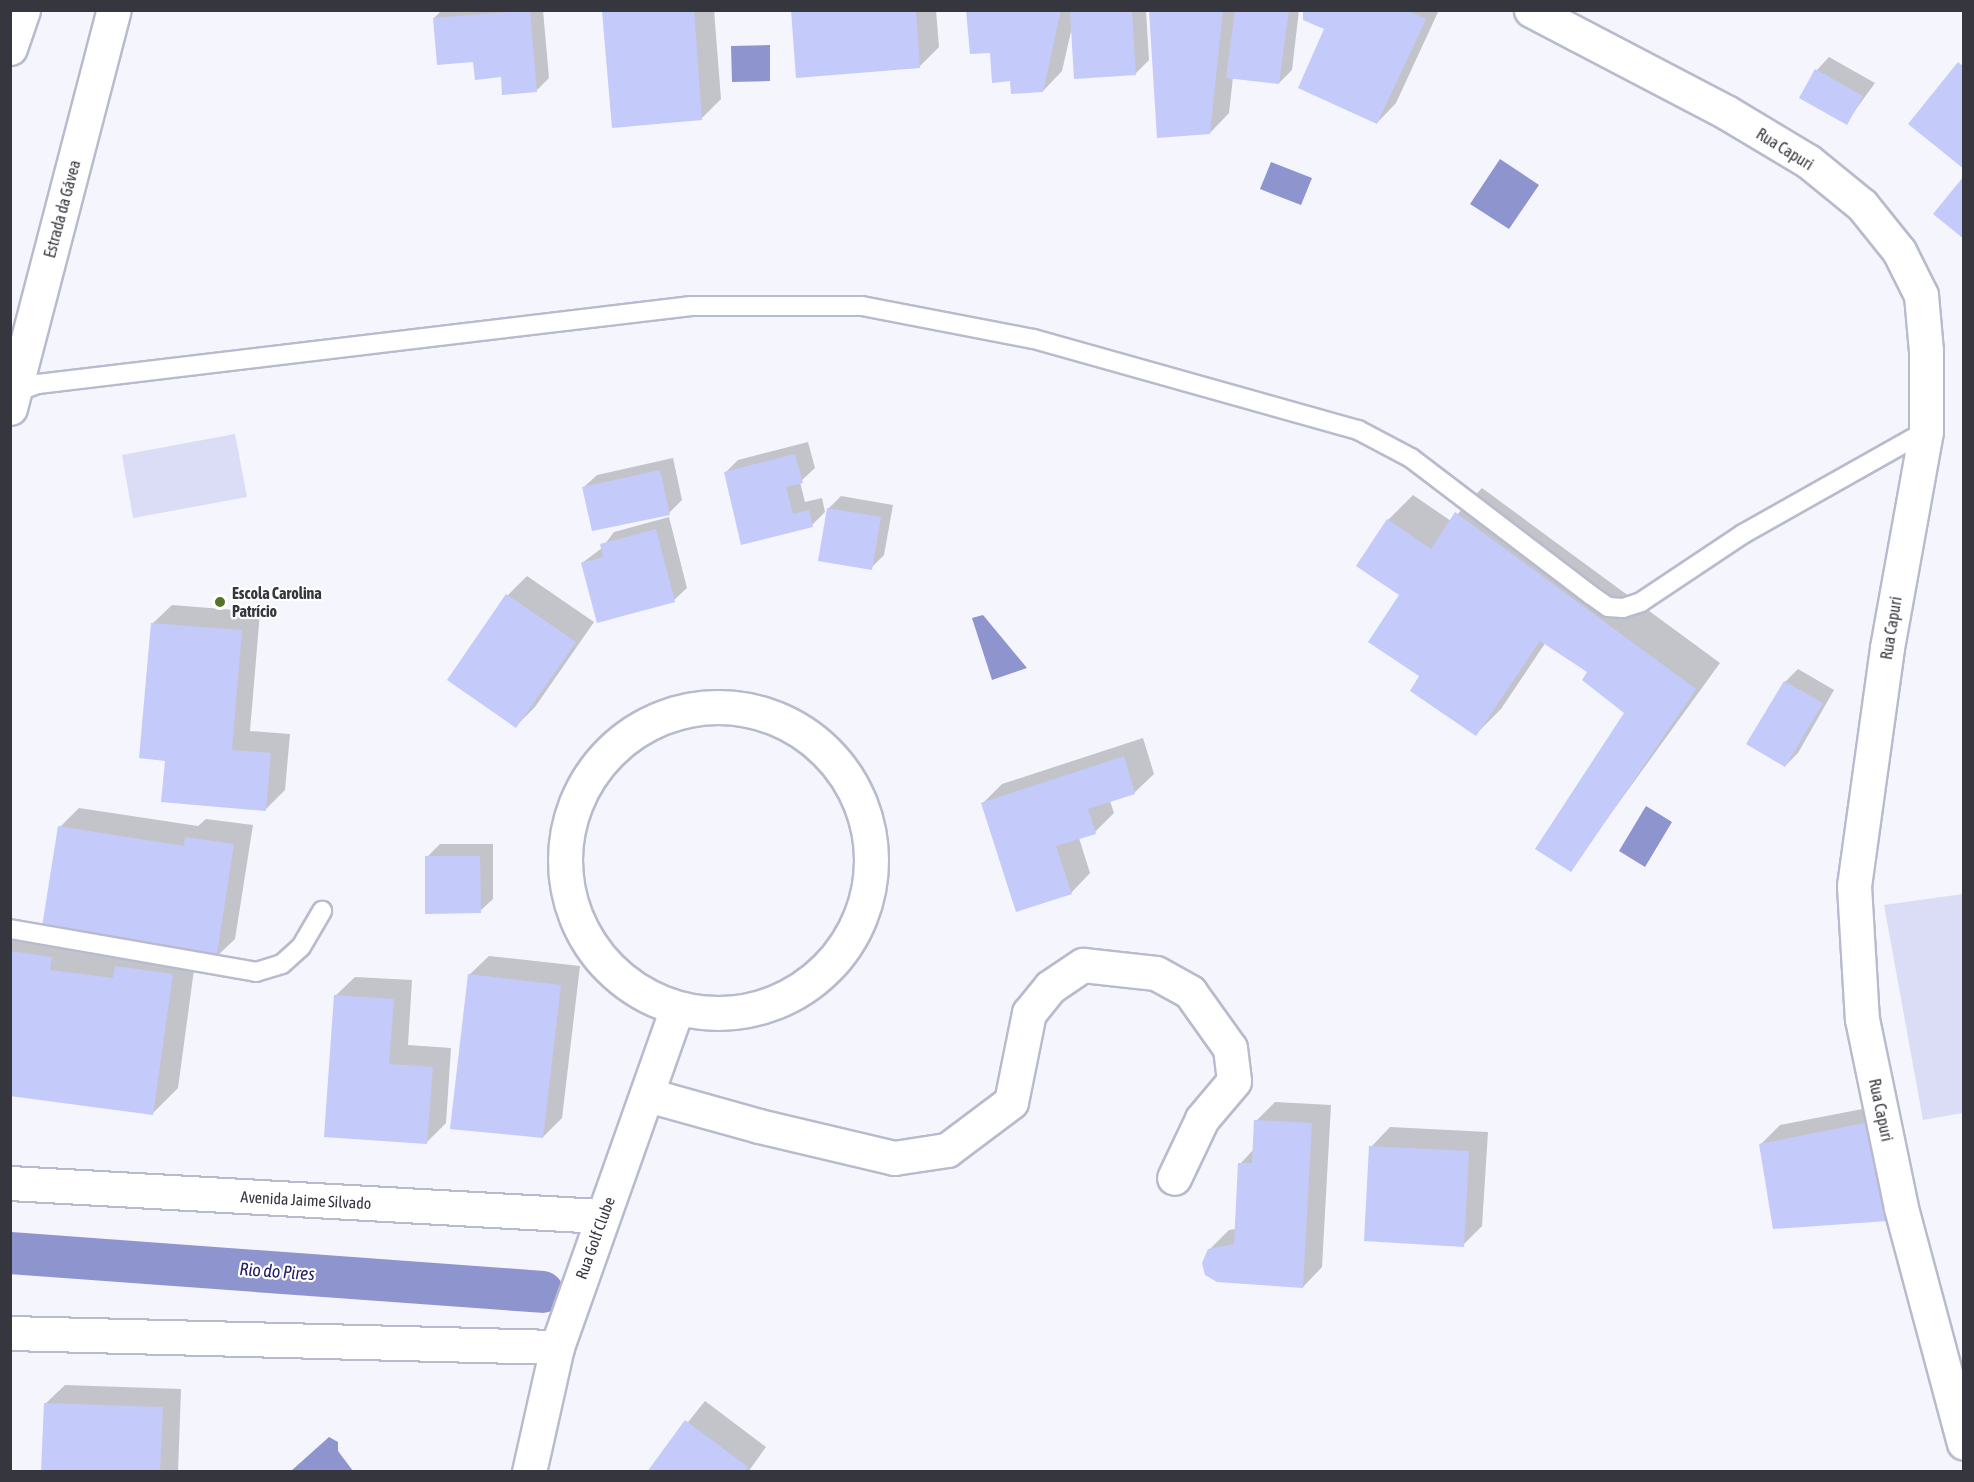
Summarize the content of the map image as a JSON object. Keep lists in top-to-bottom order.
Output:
{
  "streets": {
    "main road": [
      "Rua Capuri",
      "Estrada da Gávea",
      "Avenida Jaime Silvado",
      "Rua Golf Clube"
    ]
  },
  "crossings": [
    ["Avenida Jaime Silvado", "Rua Golf Clube"]
  ],
  "water": ["Rio do Pires"],
  "places": ["Escola Carolina Patrício"]
}
